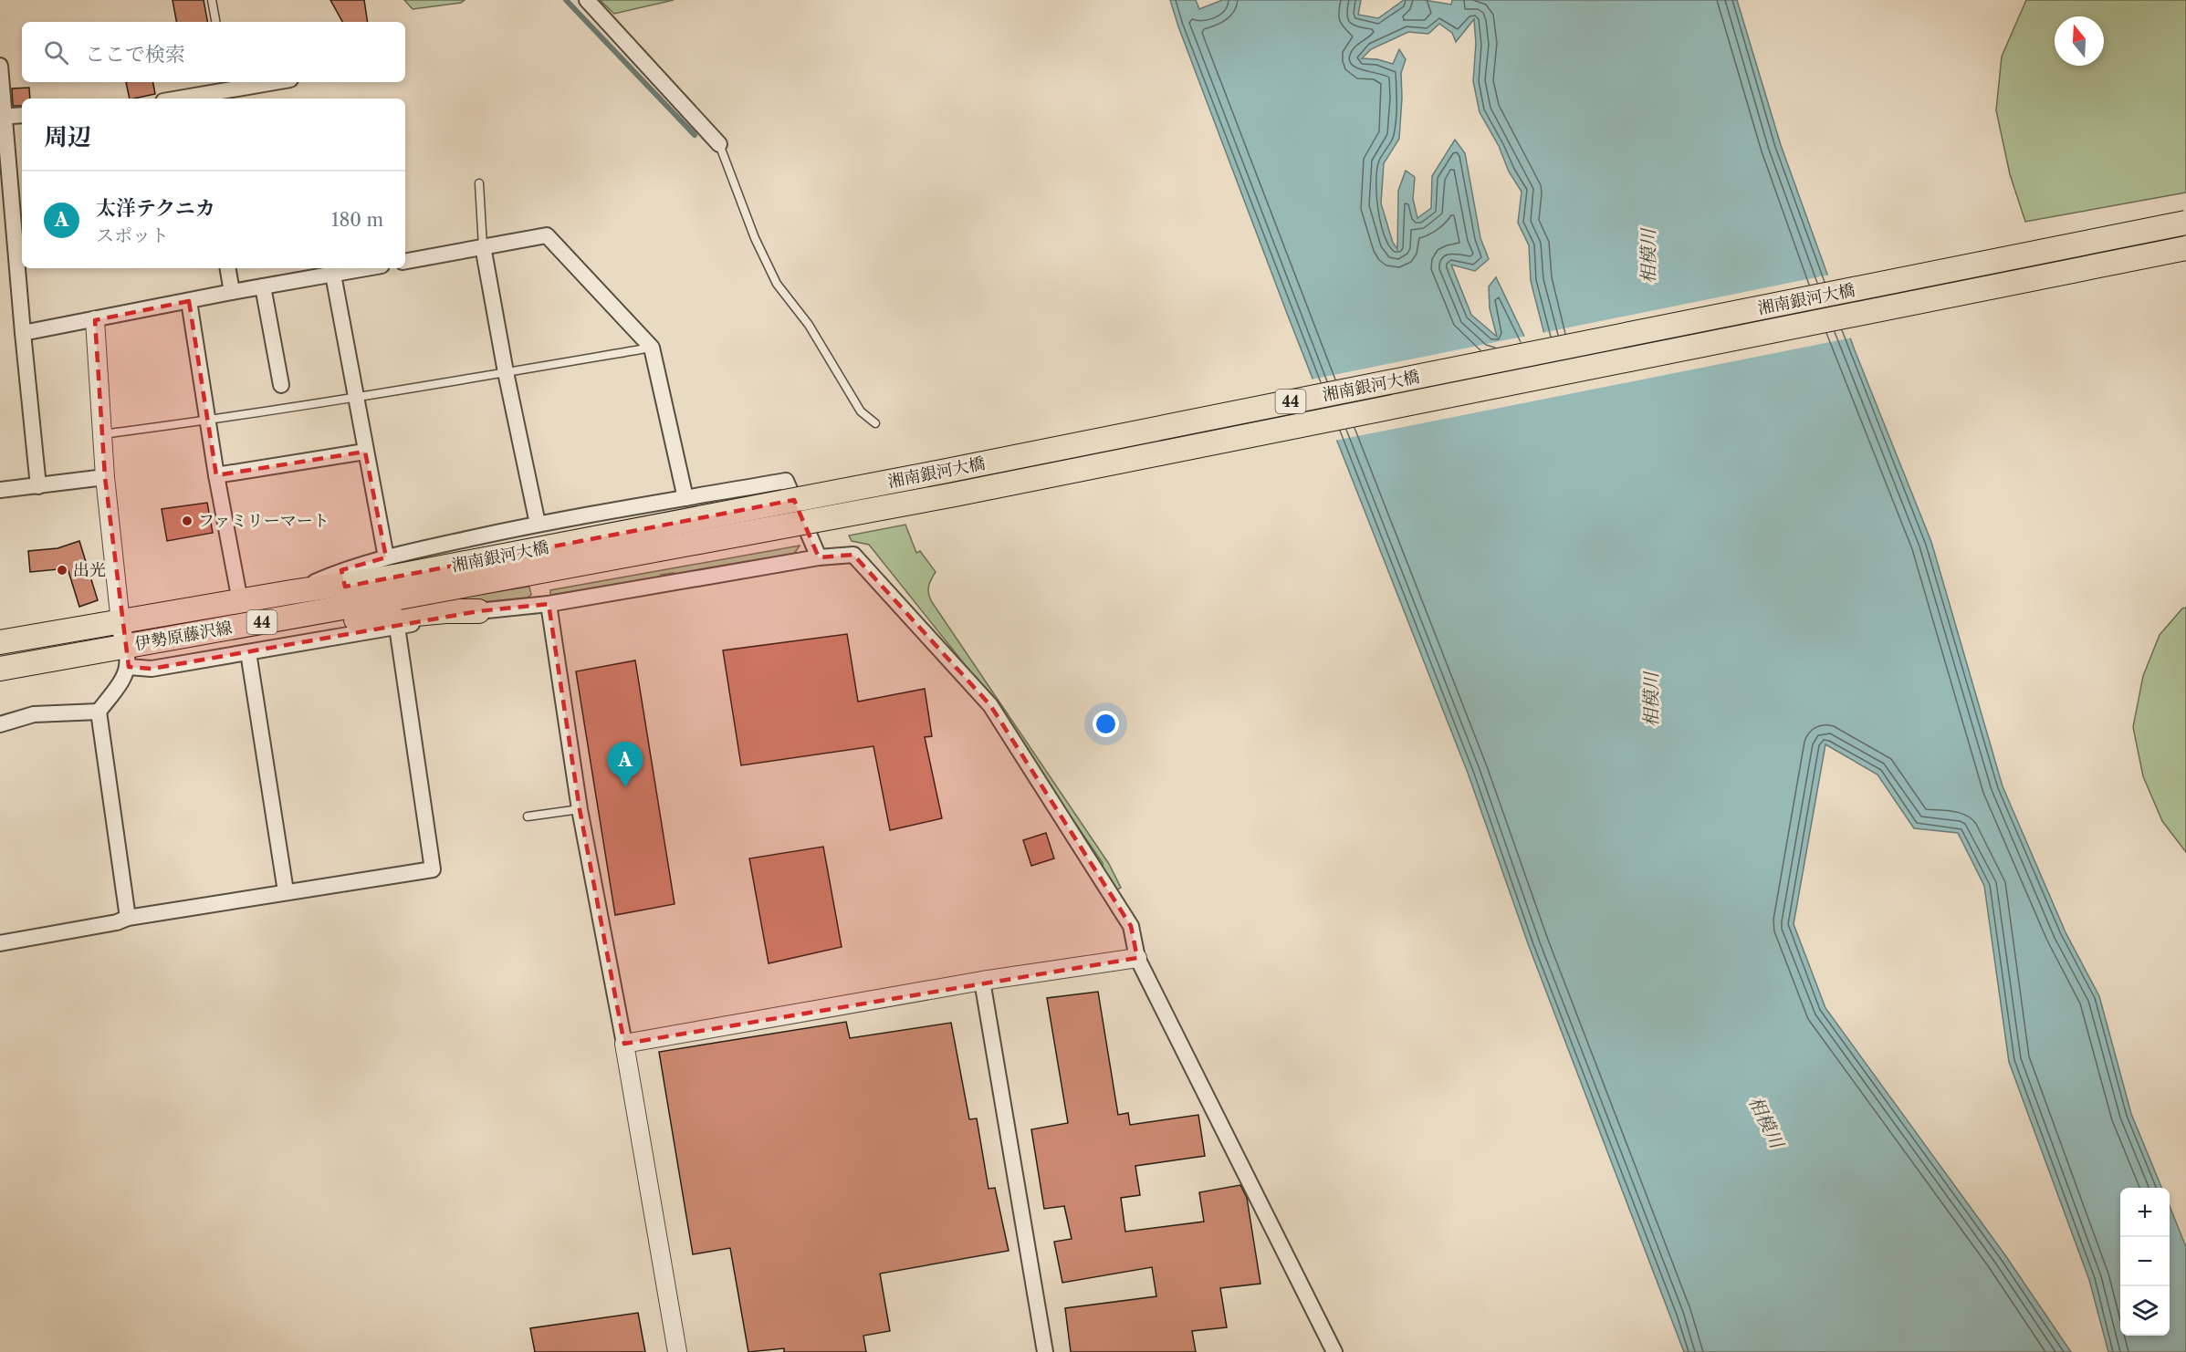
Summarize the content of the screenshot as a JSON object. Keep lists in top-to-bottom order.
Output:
{
  "streets": {
    "main road": ["湘南銀河大橋", "44", "伊勢原藤沢線"]
  },
  "crossings": [
    ["湘南銀河大橋", "伊勢原藤沢線"]
  ],
  "water": ["相模川"],
  "places": ["ファミリーマート", "出光"],
  "north": "top",
  "page": {
    "search": "ここで検索",
    "heading": "周辺",
    "list": [
      {
        "mark": "A",
        "name": "太洋テクニカ",
        "note": "スポット",
        "value": "180 m"
      }
    ],
    "pins": "A",
    "map_buttons": ["+", "−"]
  }
}
